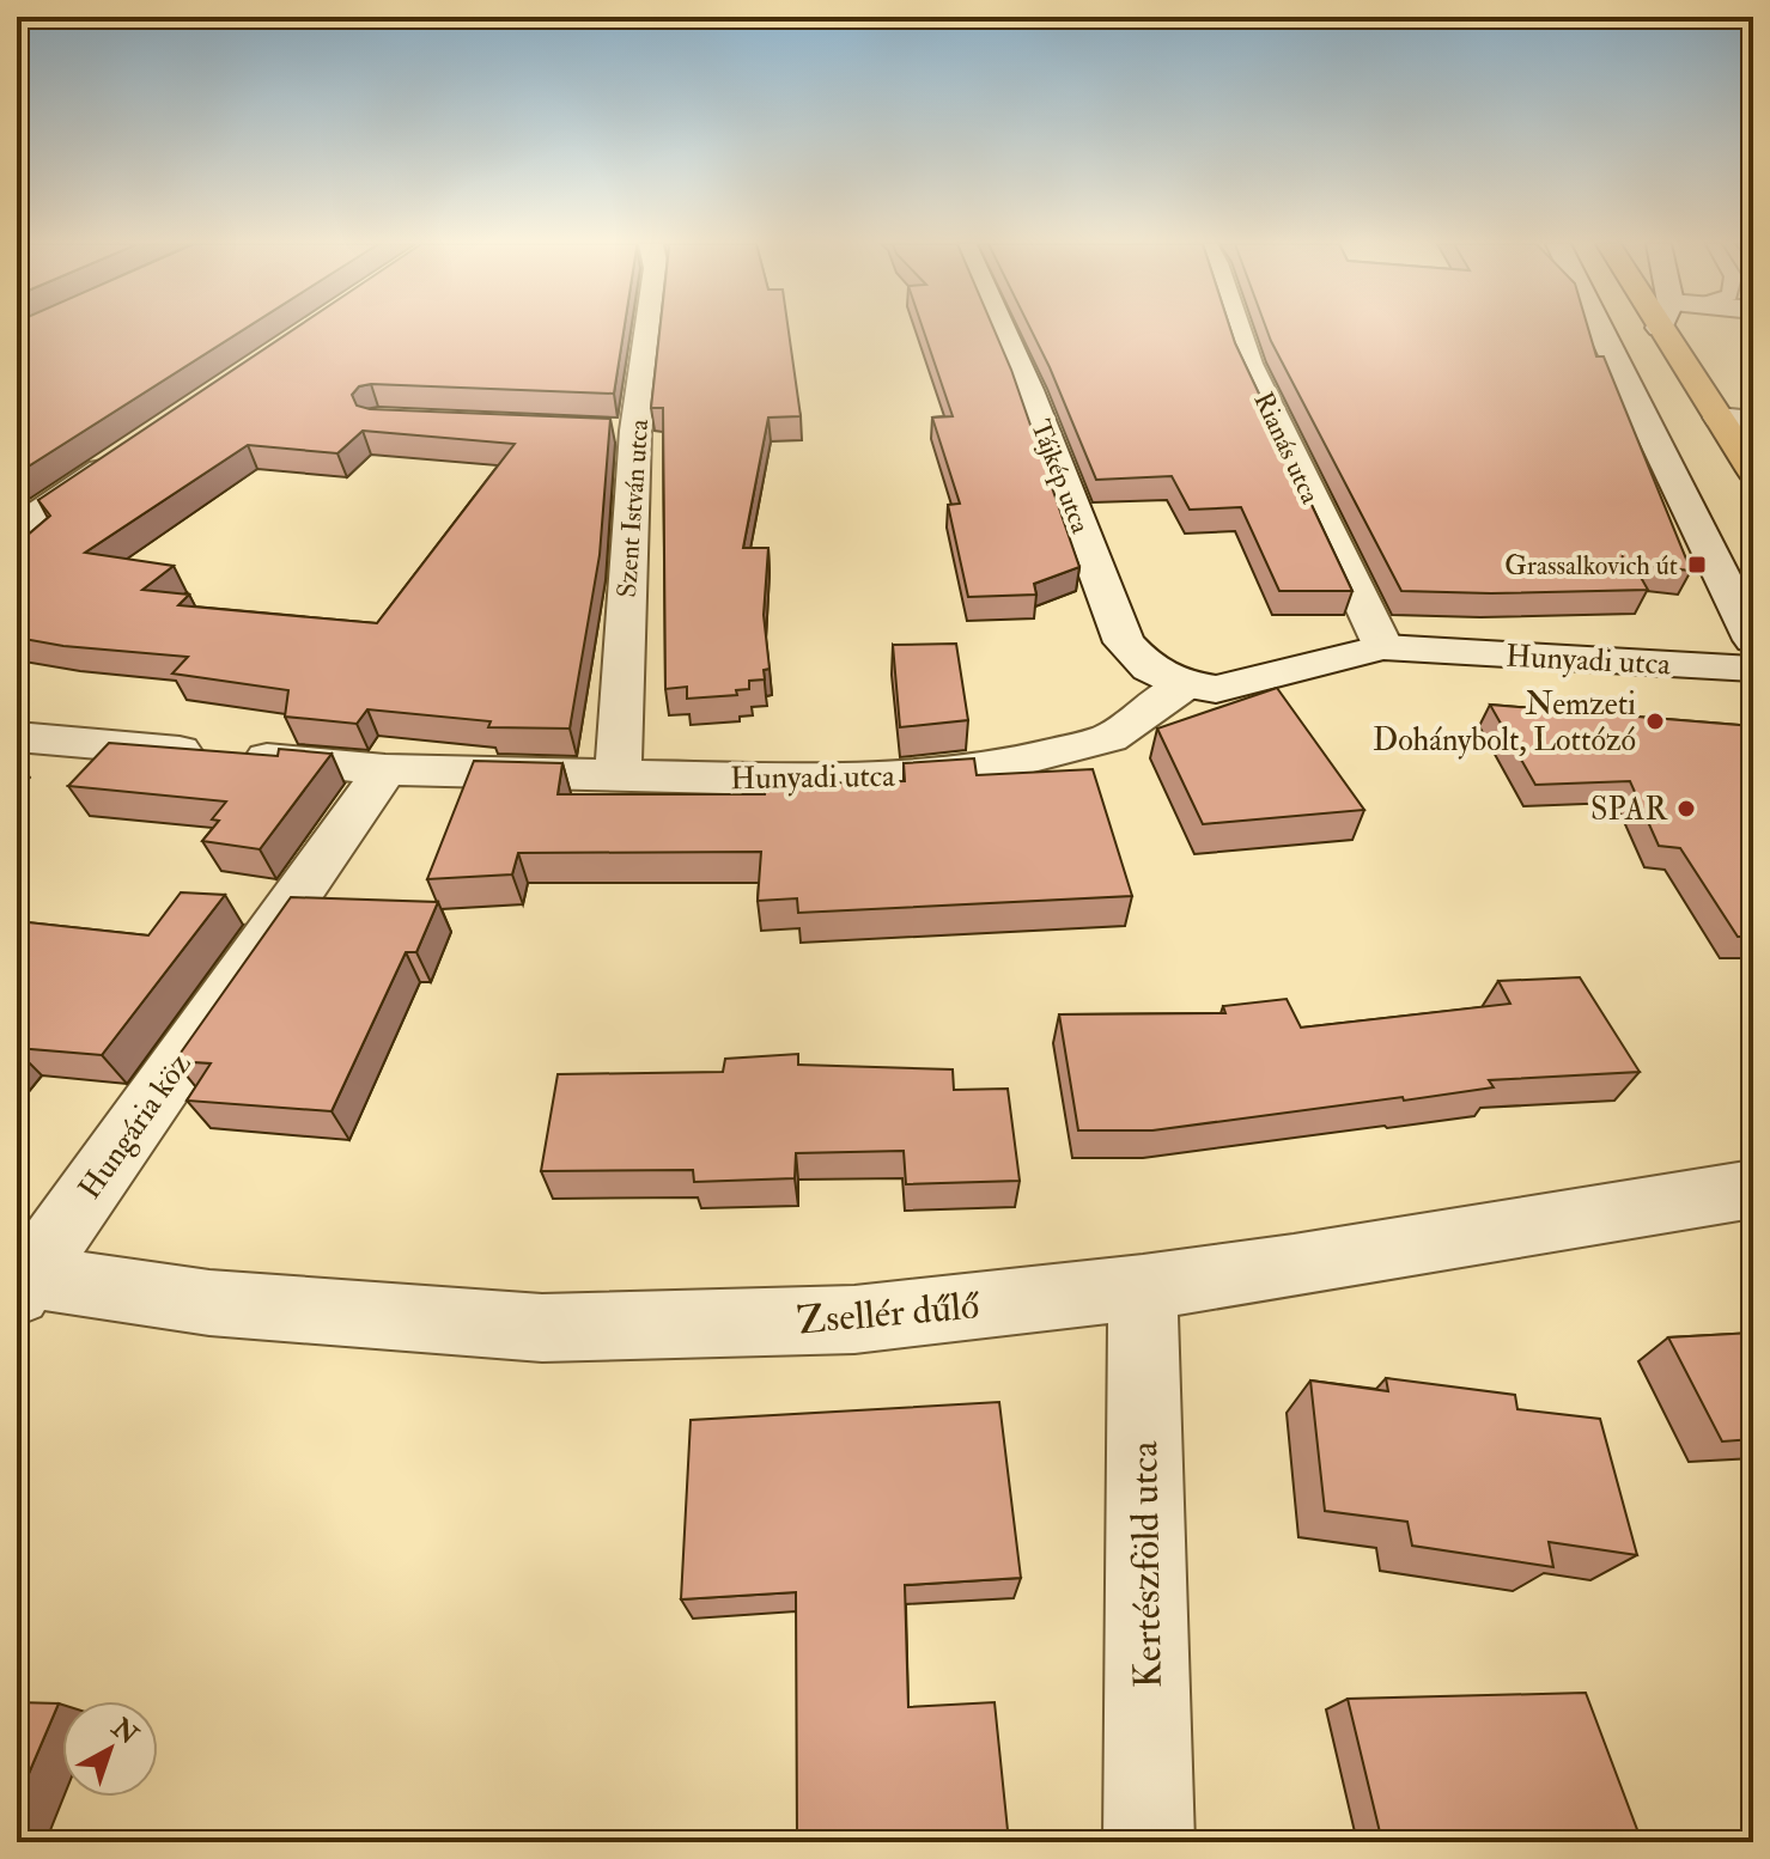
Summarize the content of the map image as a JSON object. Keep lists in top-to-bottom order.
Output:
{
  "streets": {
    "street": [
      "Rianás utca",
      "Tájkép utca",
      "Szent István utca",
      "Hunyadi utca",
      "Hungária köz",
      "Zsellér dűlő",
      "Kertészföld utca"
    ]
  },
  "crossings": [
    ["Rianás utca", "Hunyadi utca"],
    ["Tájkép utca", "Hunyadi utca"],
    ["Szent István utca", "Hunyadi utca"],
    ["Hunyadi utca", "Hungária köz"],
    ["Hungária köz", "Zsellér dűlő"],
    ["Zsellér dűlő", "Kertészföld utca"]
  ],
  "places": {
    "transit": ["Grassalkovich út"],
    "other": ["Nemzeti Dohánybolt, Lottózó", "SPAR"]
  },
  "north": "top right"
}
